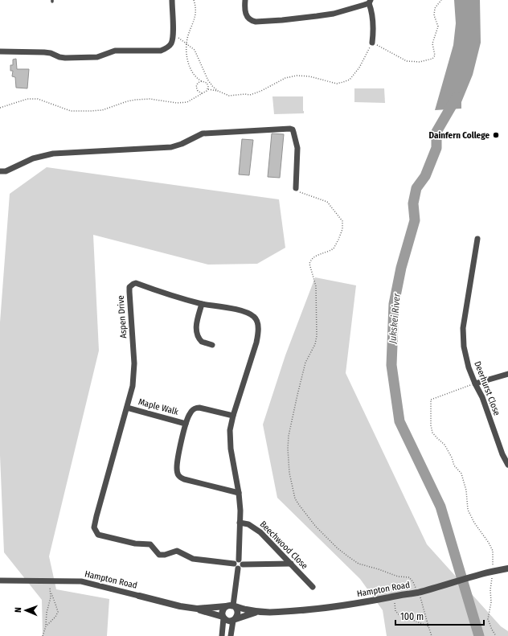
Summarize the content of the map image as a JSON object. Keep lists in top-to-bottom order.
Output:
{
  "streets": {
    "street": [
      "Aspen Drive",
      "Deerhurst Close",
      "Maple Walk",
      "Beechwood Close",
      "Hampton Road"
    ]
  },
  "crossings": [
    ["Aspen Drive", "Maple Walk"],
    ["Aspen Drive", "Beechwood Close"]
  ],
  "water": ["Jukskei River"],
  "places": ["Dainfern College"],
  "scale_bar": "100 m",
  "north": "left"
}
